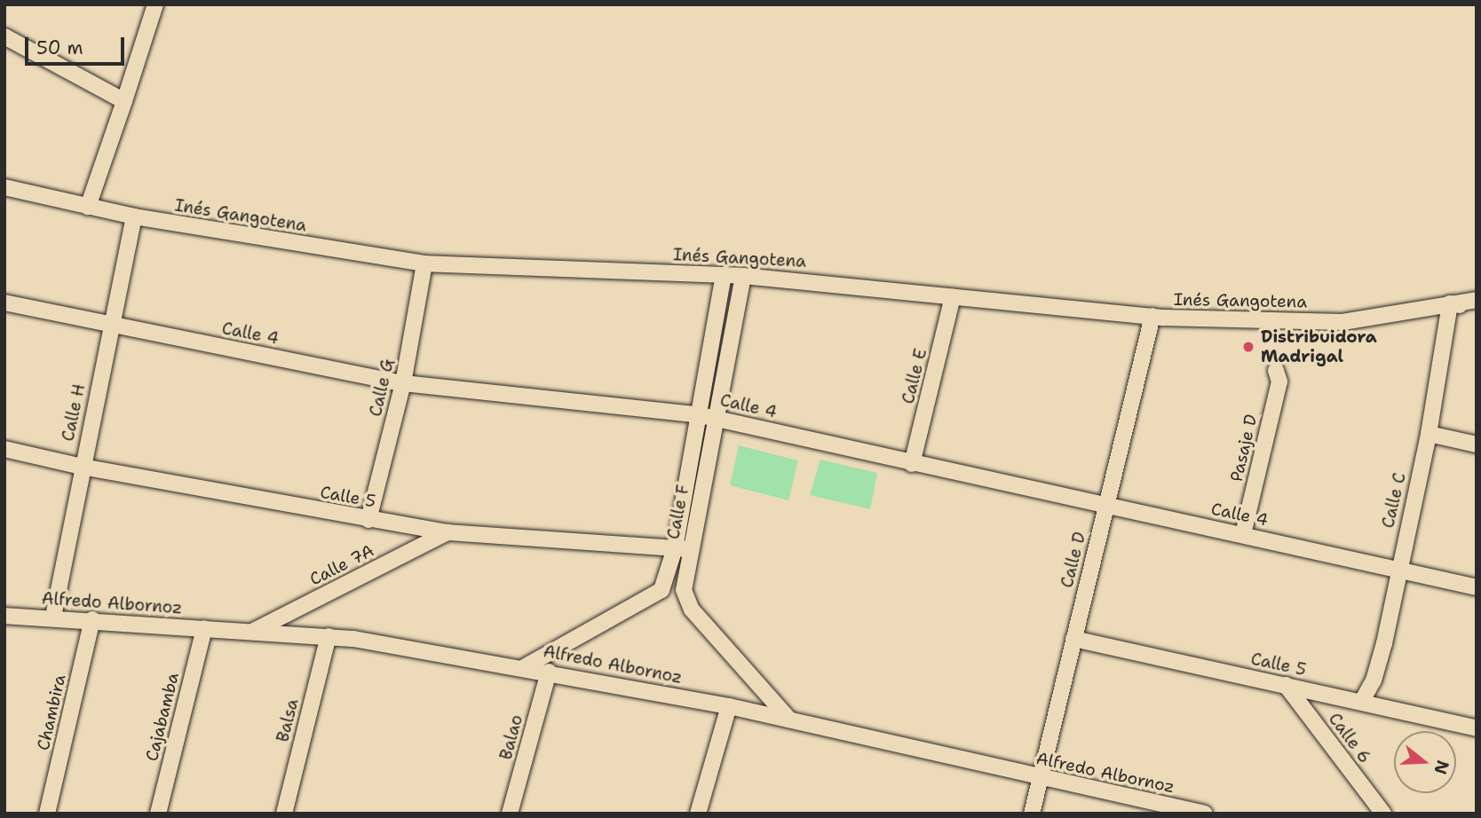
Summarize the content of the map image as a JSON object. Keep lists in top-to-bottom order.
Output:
{
  "streets": {
    "street": [
      "Inés Gangotena",
      "Calle 4",
      "Calle E",
      "Calle G",
      "Calle H",
      "Pasaje D",
      "Calle 5",
      "Calle C",
      "Calle F",
      "Calle D",
      "Calle 7A",
      "Alfredo Albornoz",
      "Chambira",
      "Cajabamba",
      "Balsa",
      "Balao",
      "Calle 6"
    ]
  },
  "crossings": [
    ["Inés Gangotena", "Calle E"],
    ["Inés Gangotena", "Calle G"],
    ["Inés Gangotena", "Calle H"],
    ["Inés Gangotena", "Calle C"],
    ["Inés Gangotena", "Calle F"],
    ["Inés Gangotena", "Calle D"],
    ["Calle 4", "Calle E"],
    ["Calle 4", "Calle G"],
    ["Calle 4", "Calle H"],
    ["Calle 4", "Pasaje D"],
    ["Calle 4", "Calle C"],
    ["Calle 4", "Calle F"],
    ["Calle 4", "Calle D"],
    ["Calle G", "Calle 5"],
    ["Calle H", "Calle 5"],
    ["Calle H", "Alfredo Albornoz"],
    ["Calle 5", "Calle C"],
    ["Calle 5", "Calle F"],
    ["Calle 5", "Calle D"],
    ["Calle 5", "Calle 7A"],
    ["Calle 5", "Calle 6"],
    ["Calle F", "Alfredo Albornoz"],
    ["Calle D", "Alfredo Albornoz"],
    ["Calle 7A", "Alfredo Albornoz"],
    ["Alfredo Albornoz", "Chambira"],
    ["Alfredo Albornoz", "Cajabamba"],
    ["Alfredo Albornoz", "Balsa"],
    ["Alfredo Albornoz", "Balao"]
  ],
  "places": ["Distribuidora Madrigal"],
  "scale_bar": "50 m",
  "north": "right"
}
